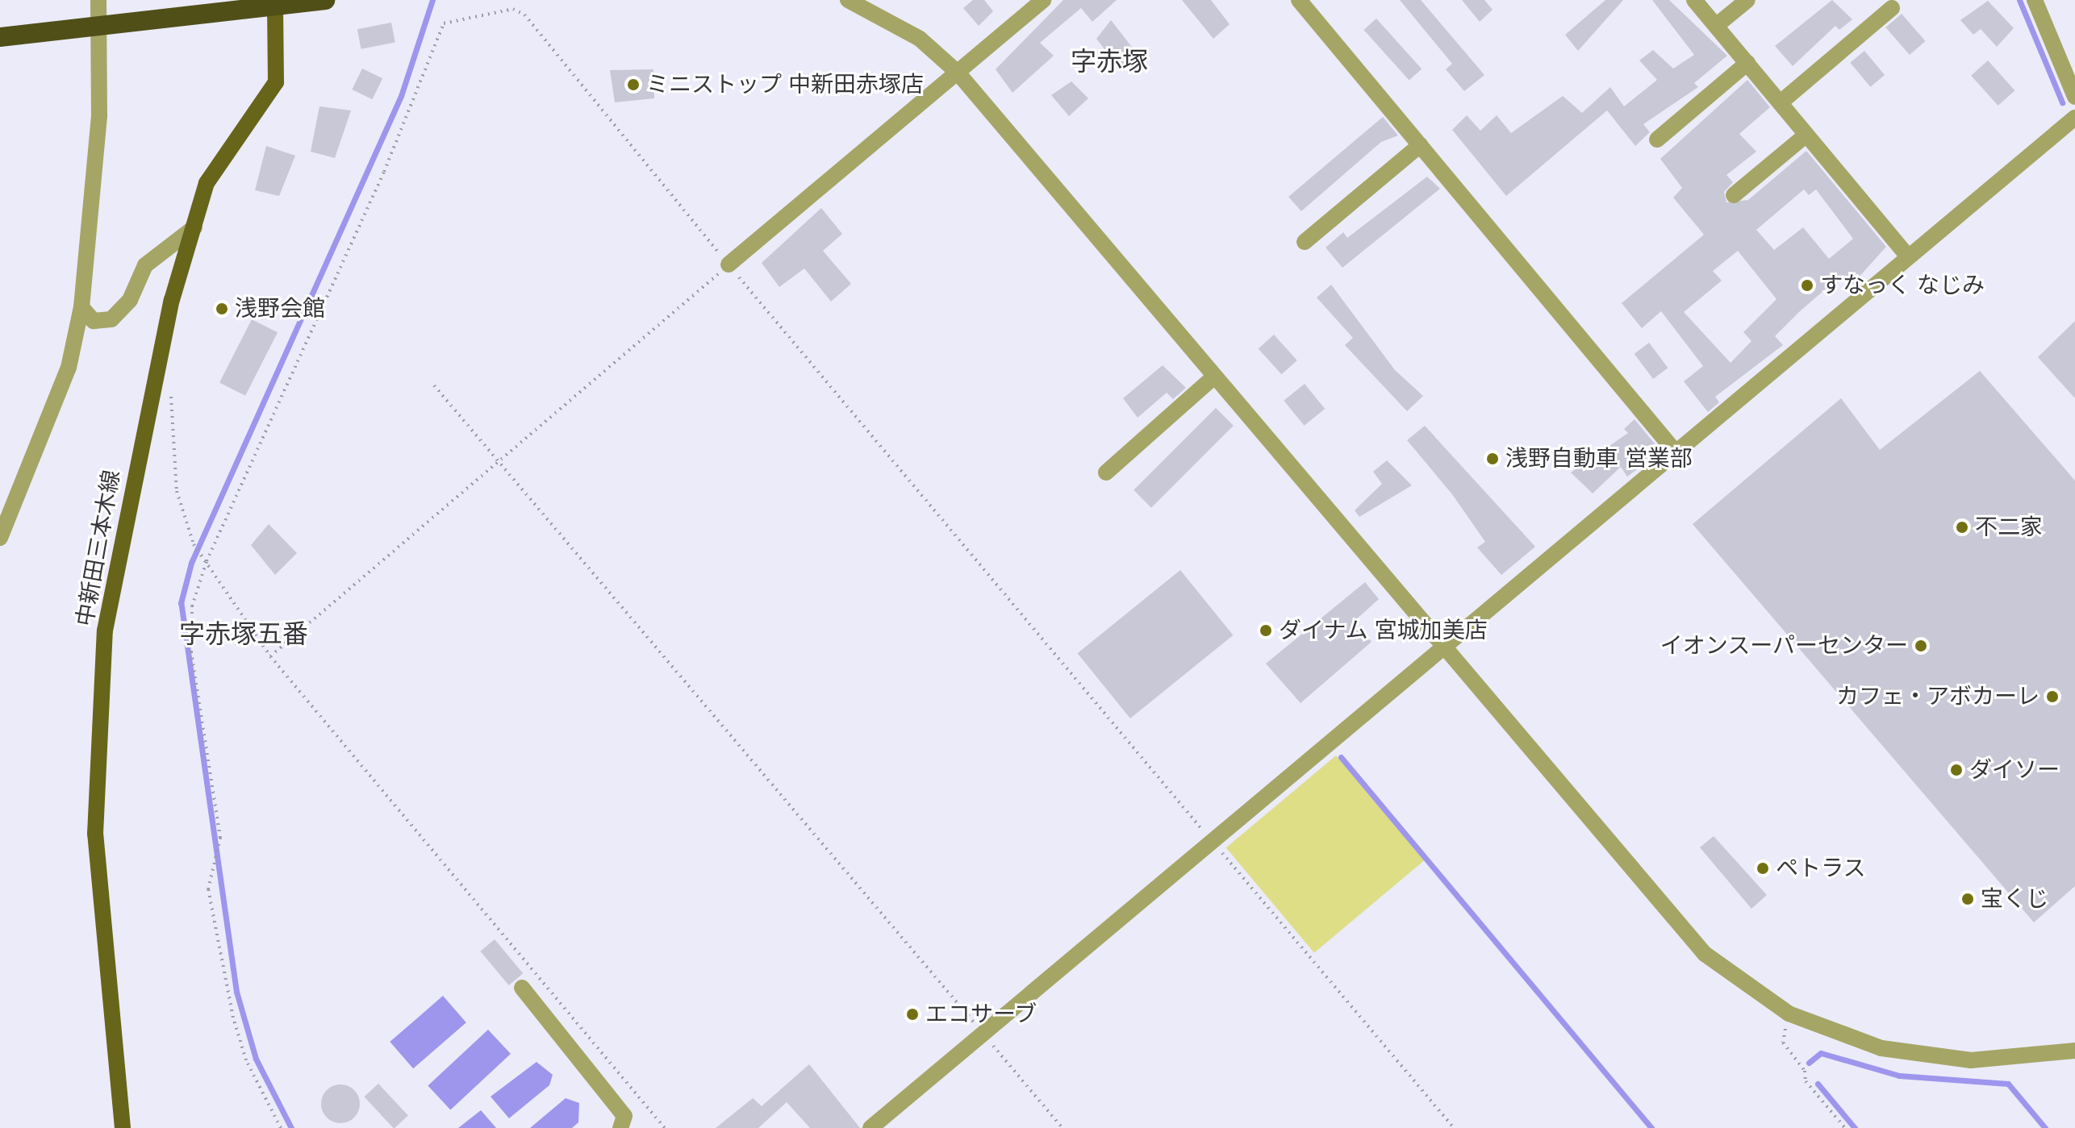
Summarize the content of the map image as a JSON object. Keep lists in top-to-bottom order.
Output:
{
  "streets": {
    "main road": ["中新田三本木線"]
  },
  "districts": ["字赤塚", "字赤塚五番"],
  "places": [
    "ミニストップ 中新田赤塚店",
    "すなっく なじみ",
    "浅野会館",
    "浅野自動車 営業部",
    "不二家",
    "ダイナム 宮城加美店",
    "イオンスーパーセンター",
    "カフェ・アボカーレ",
    "ダイソー",
    "ペトラス",
    "宝くじ",
    "エコサーブ"
  ]
}
